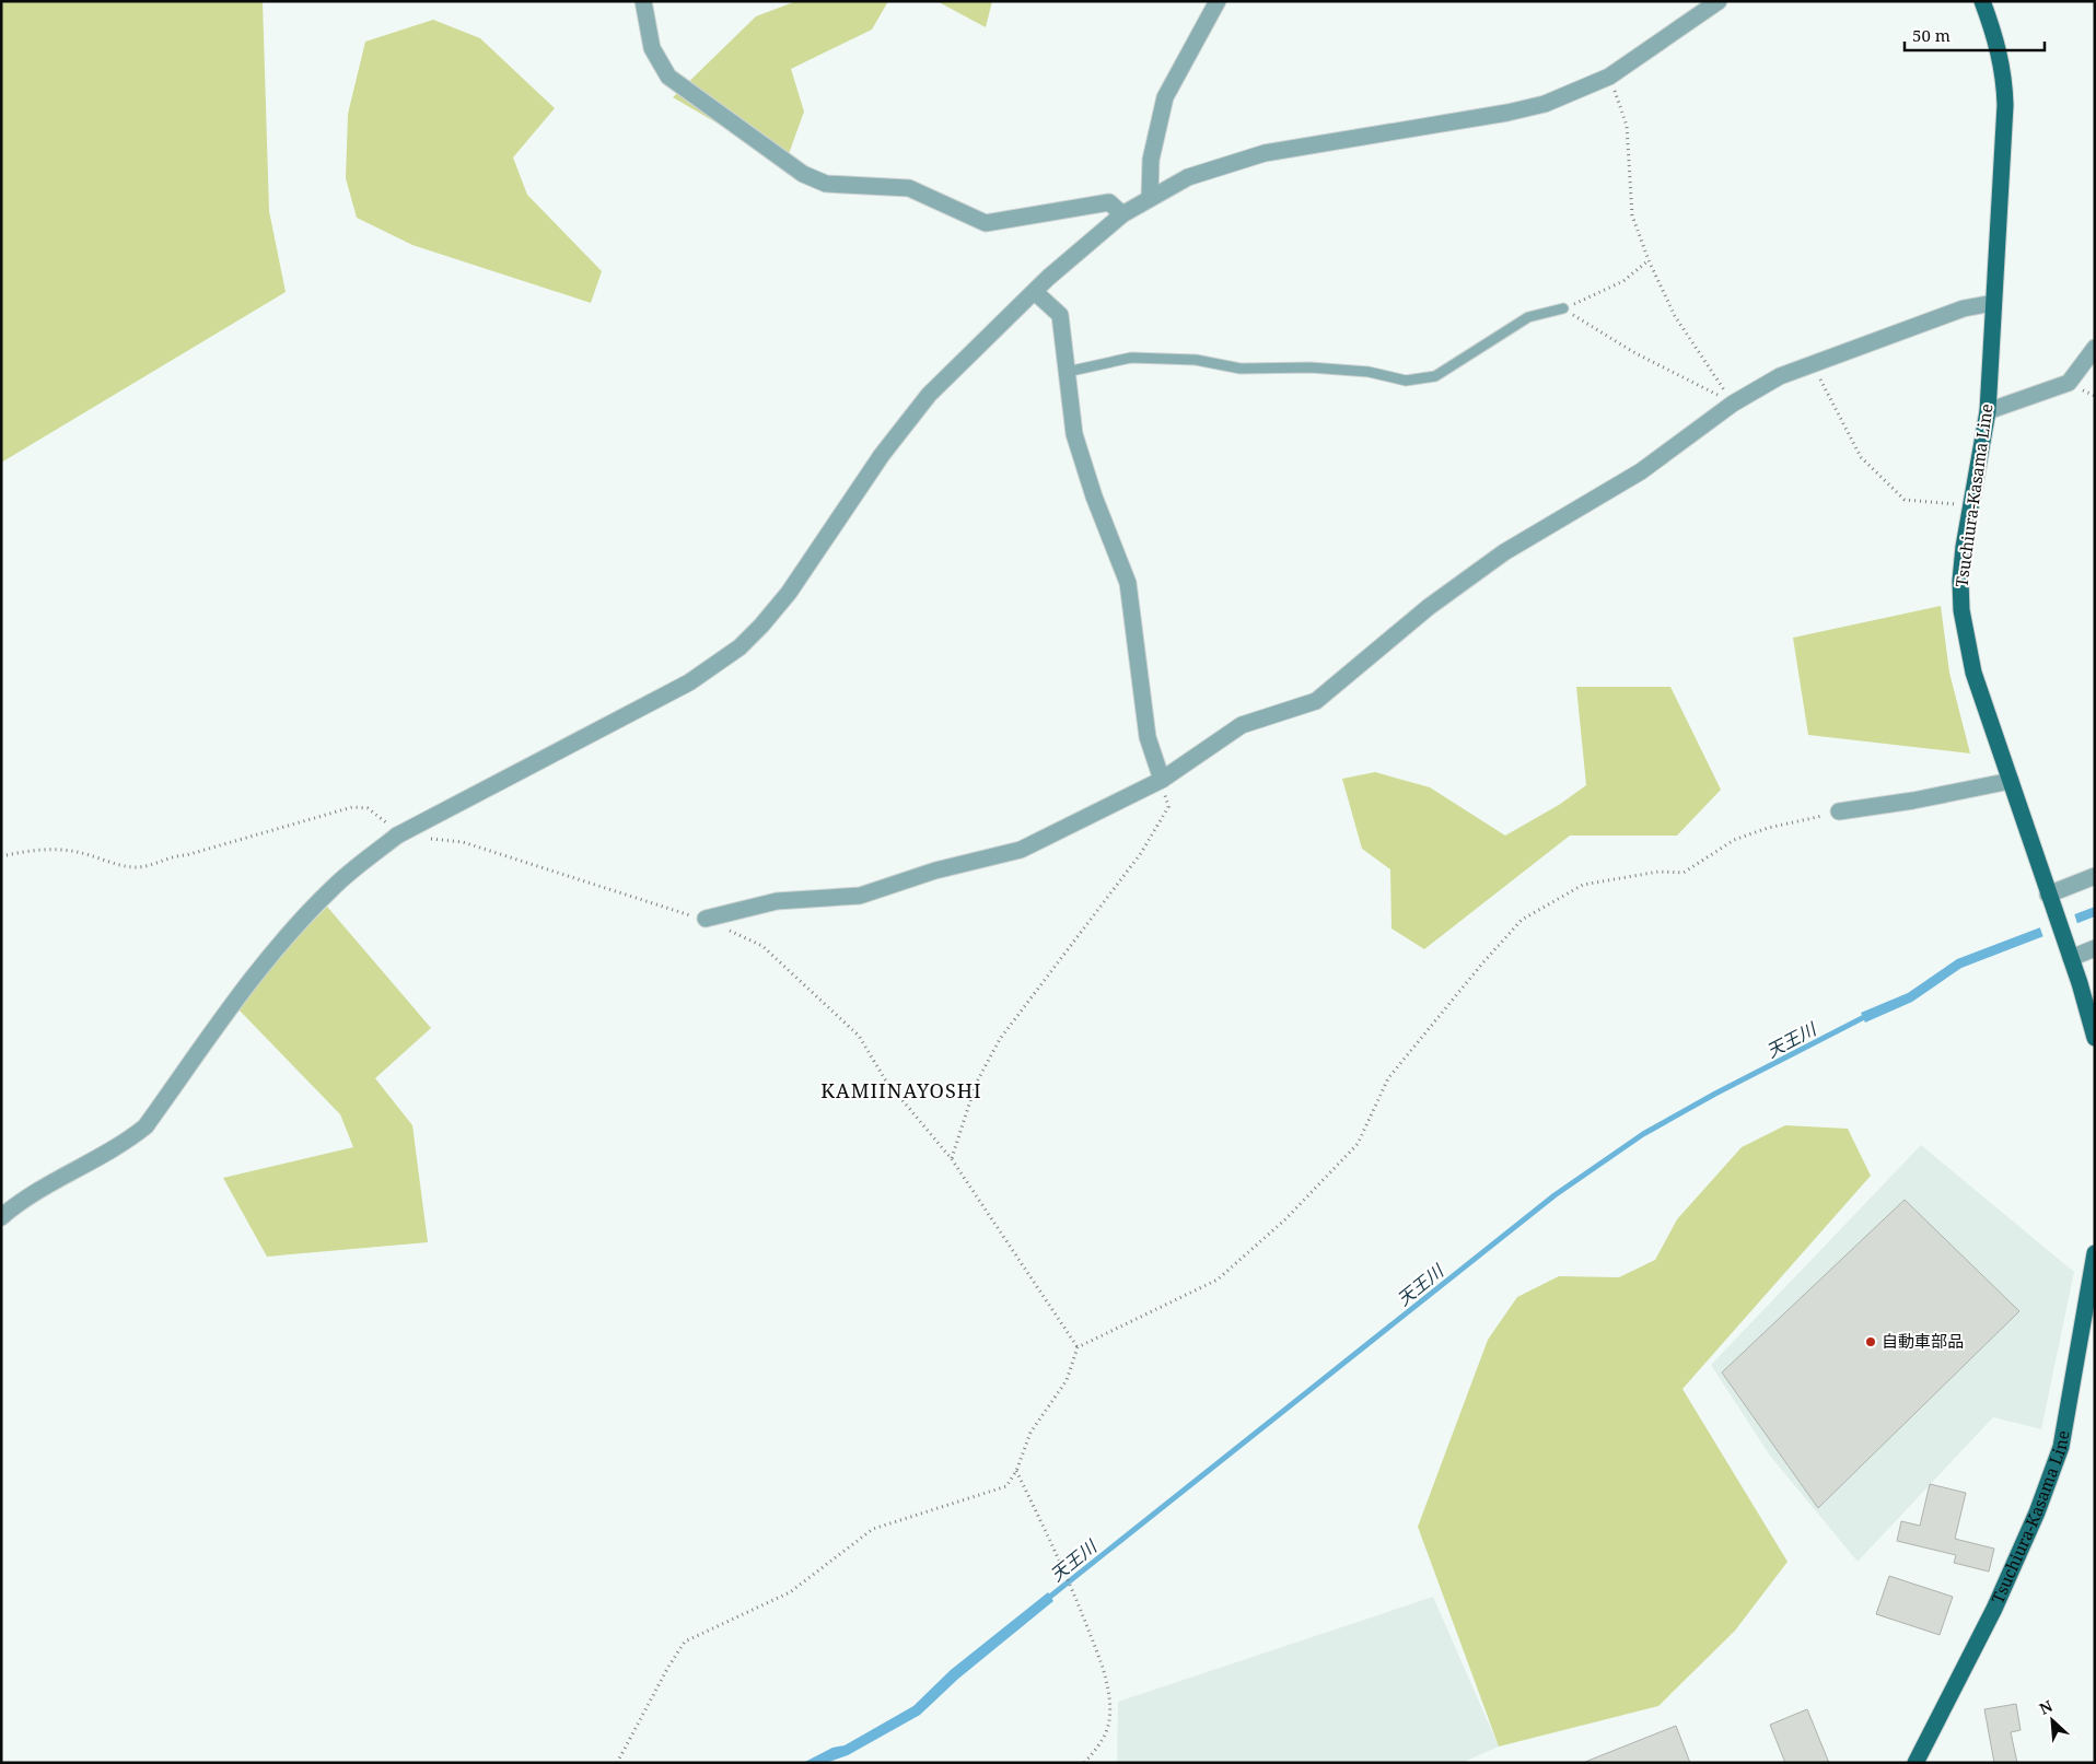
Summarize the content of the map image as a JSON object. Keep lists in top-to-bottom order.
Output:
{
  "streets": {
    "main road": ["Tsuchiura-Kasama Line"]
  },
  "districts": ["KAMIINAYOSHI"],
  "water": ["天王川"],
  "places": ["自動車部品"],
  "scale_bar": "50 m",
  "north": "top left"
}
